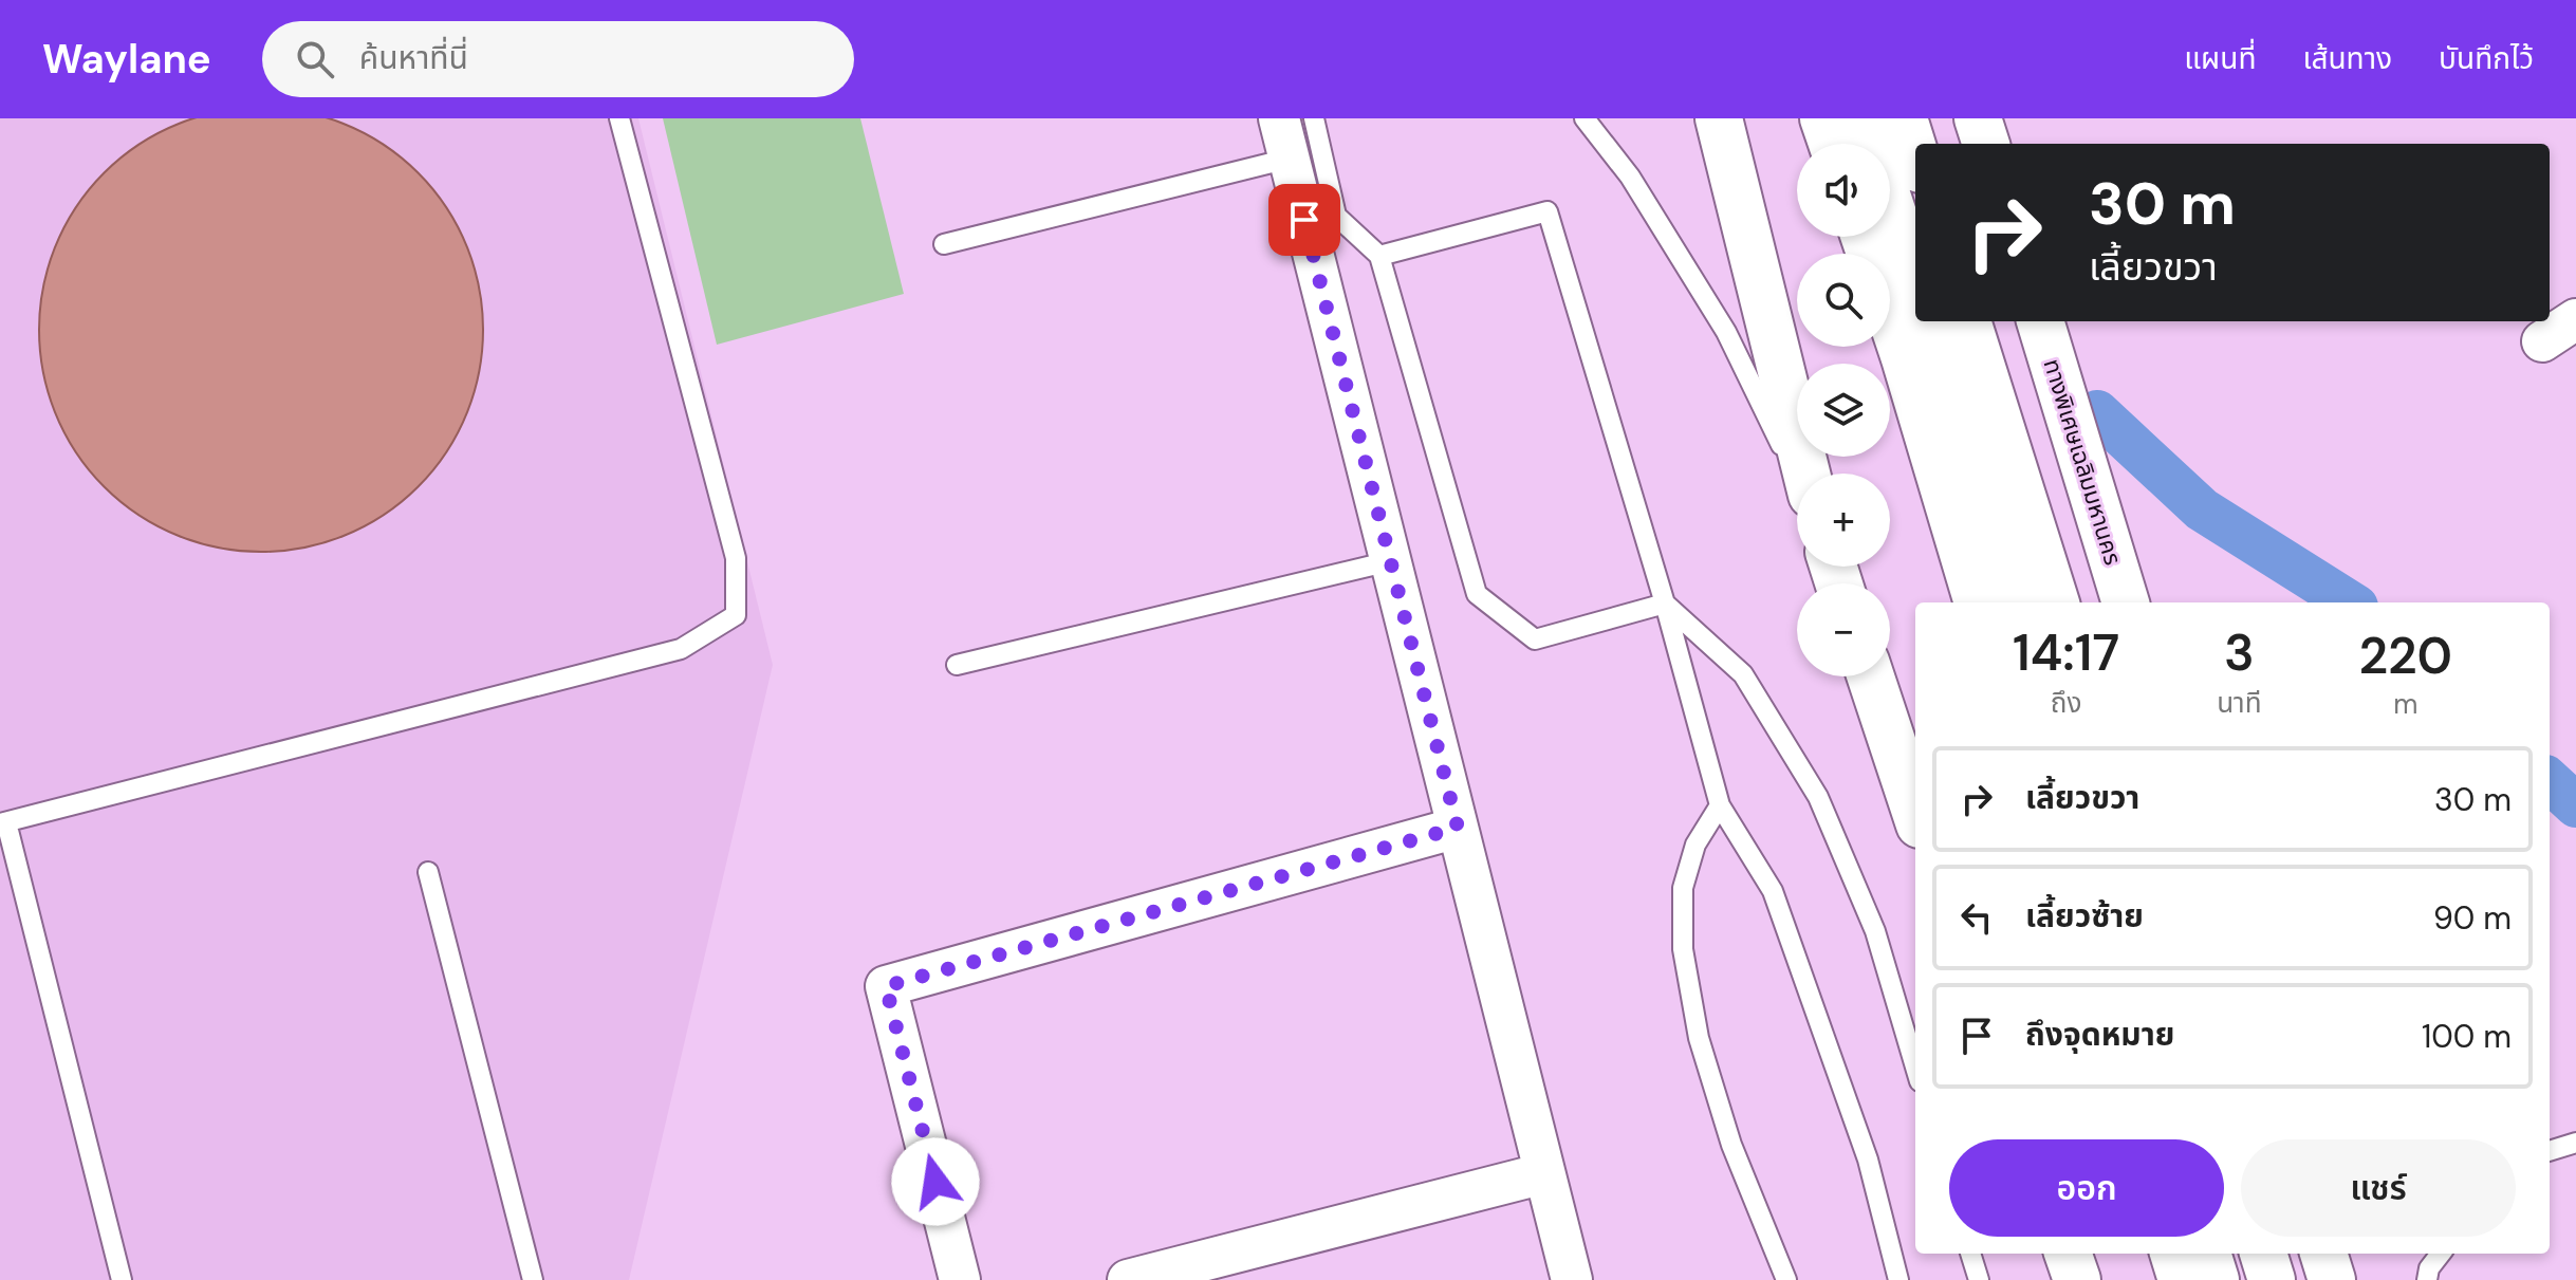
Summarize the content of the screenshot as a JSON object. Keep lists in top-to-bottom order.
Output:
{
  "streets": {
    "highway": ["ทางพิเศษเฉลิมมหานคร"]
  },
  "page": {
    "header": "Waylane",
    "search": "ค้นหาที่นี่",
    "nav": ["แผนที่", "เส้นทาง", "บันทึกไว้"],
    "map_buttons": ["+", "−"],
    "turn": ["30 m", "เลี้ยวขวา"],
    "eta": [
      "14:17",
      "ถึง",
      "3",
      "นาที",
      "220",
      "m"
    ],
    "list": [
      {
        "name": "เลี้ยวขวา",
        "value": "30 m"
      },
      {
        "name": "เลี้ยวซ้าย",
        "value": "90 m"
      },
      {
        "name": "ถึงจุดหมาย",
        "value": "100 m"
      }
    ],
    "buttons": ["ออก", "แชร์"]
  }
}
